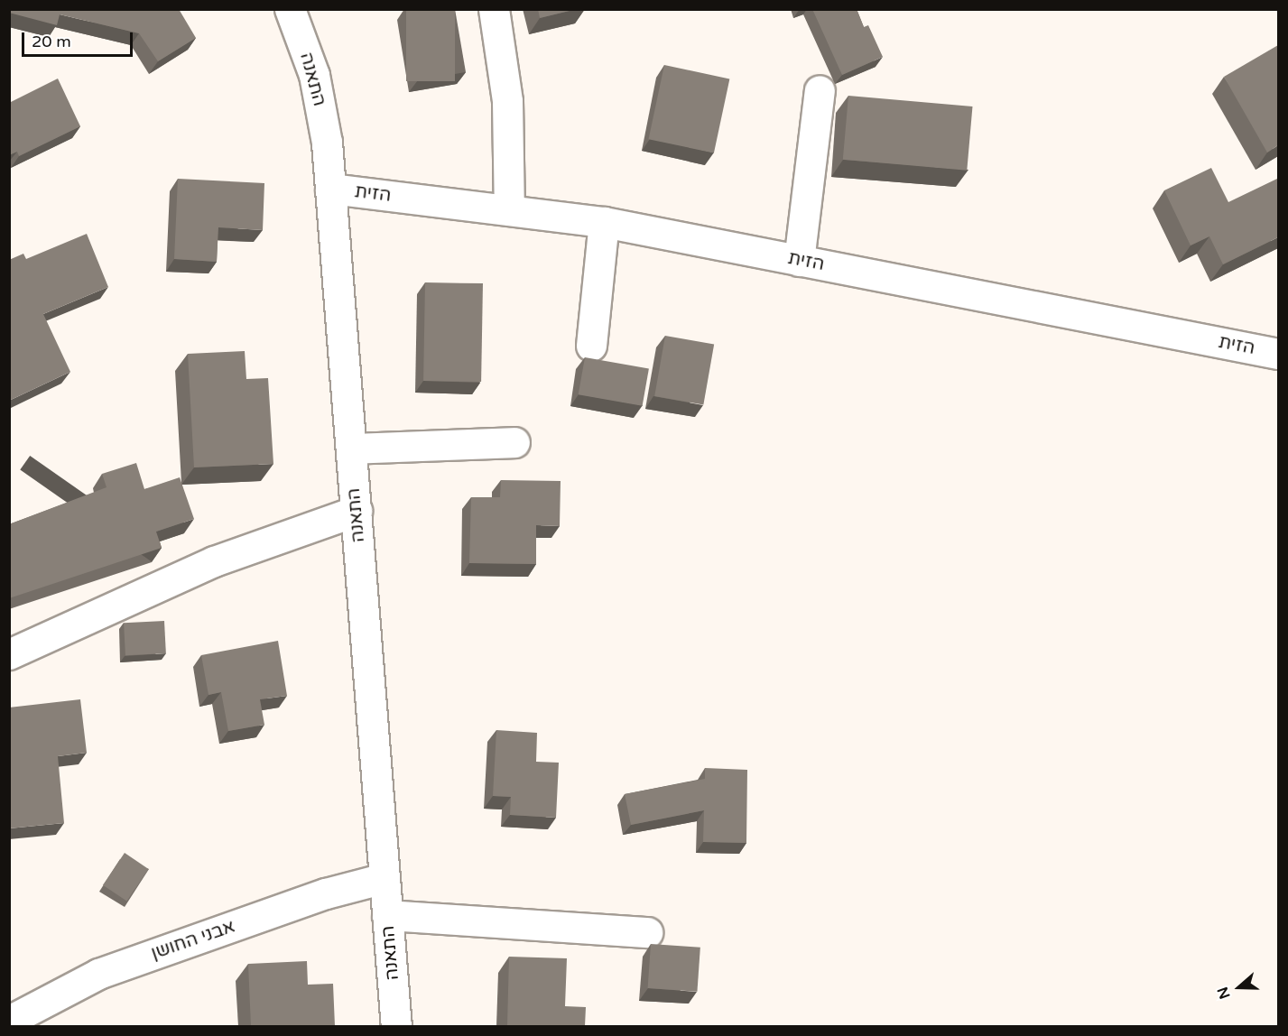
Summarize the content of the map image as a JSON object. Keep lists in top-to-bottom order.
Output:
{
  "streets": {
    "street": ["התאנה", "הזית", "אבני החושן"]
  },
  "crossings": [
    ["התאנה", "הזית"],
    ["התאנה", "אבני החושן"]
  ],
  "scale_bar": "20 m",
  "north": "left"
}
